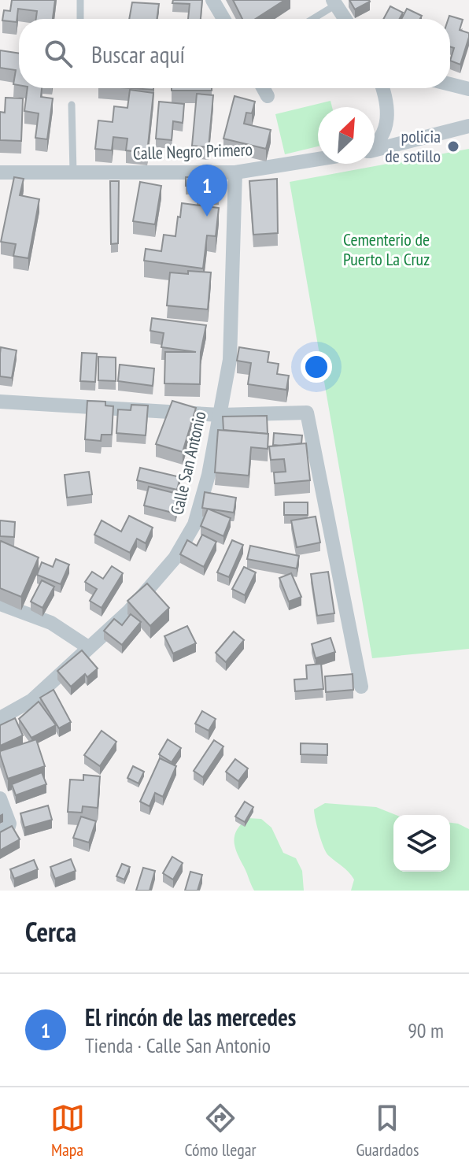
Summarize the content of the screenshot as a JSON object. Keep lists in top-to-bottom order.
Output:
{
  "streets": {
    "street": ["Calle Negro Primero", "Calle San Antonio"]
  },
  "crossings": [
    ["Calle Negro Primero", "Calle San Antonio"]
  ],
  "parks": ["Cementerio de Puerto La Cruz"],
  "places": ["policia de sotillo"],
  "north": "top right",
  "page": {
    "search": "Buscar aquí",
    "pins": "1",
    "heading": "Cerca",
    "list": [
      {
        "mark": "1",
        "name": "El rincón de las mercedes",
        "note": "Tienda · Calle San Antonio",
        "value": "90 m"
      }
    ],
    "nav": ["Mapa", "Cómo llegar", "Guardados"]
  }
}
